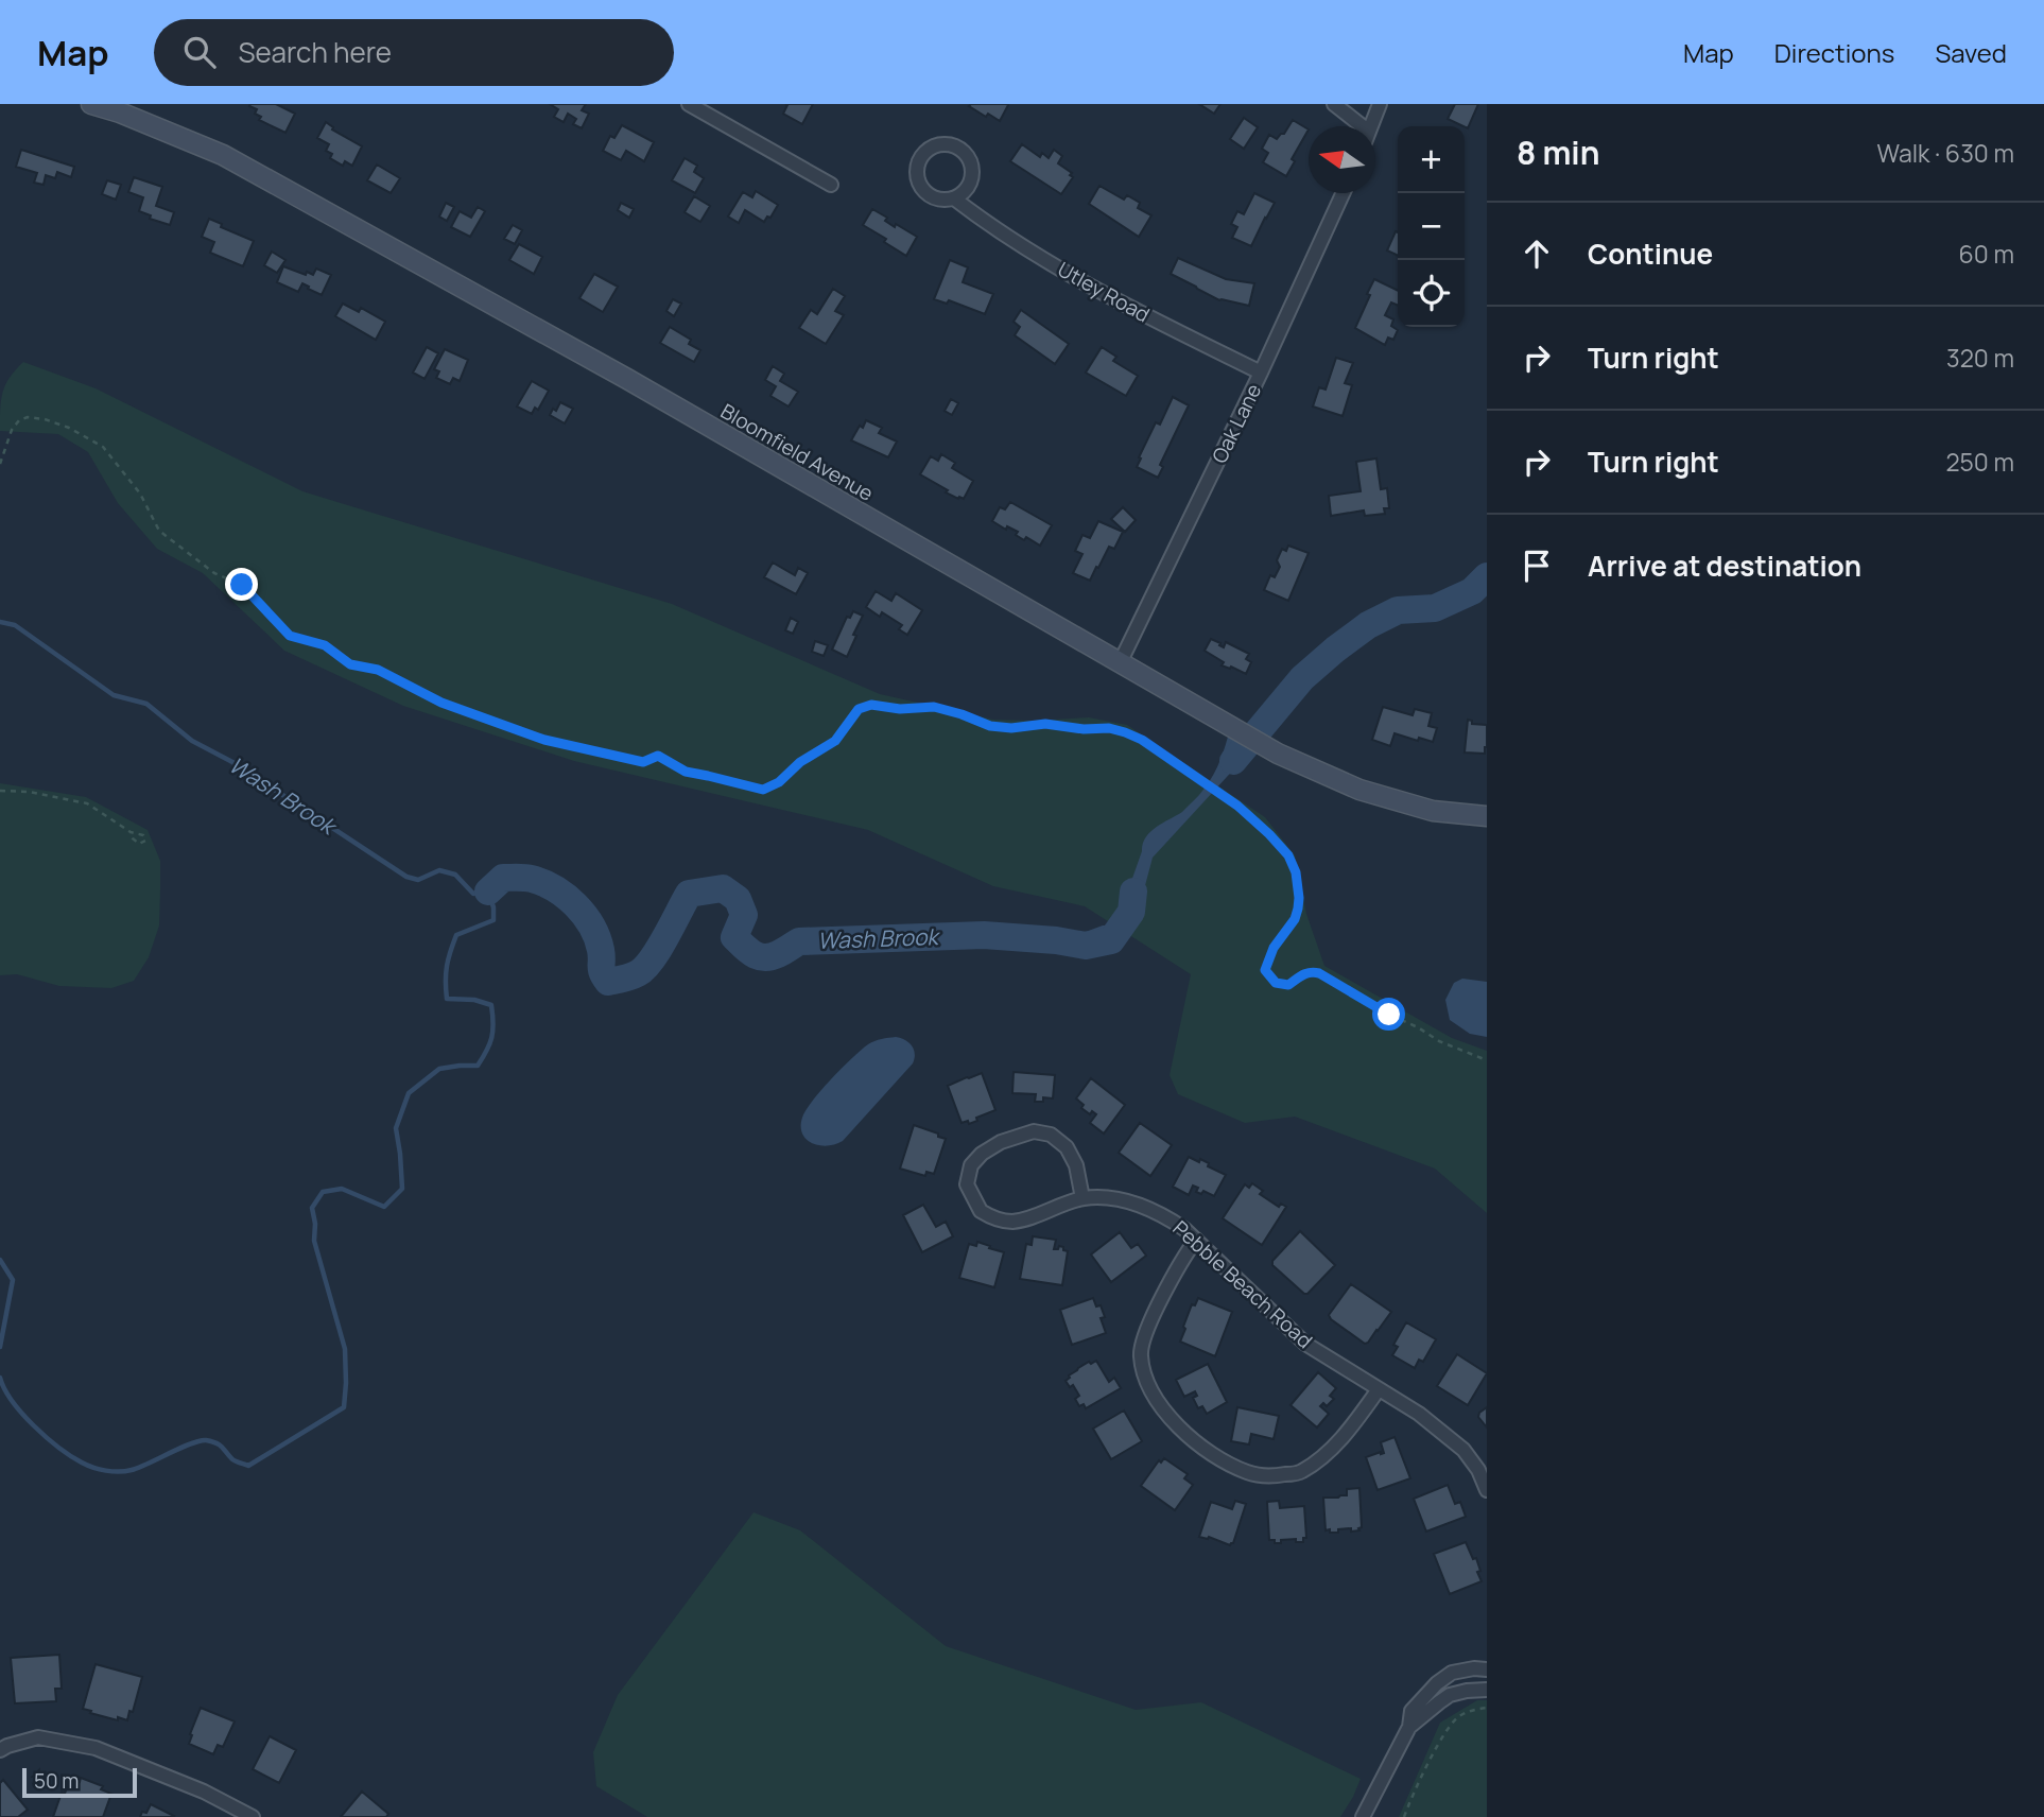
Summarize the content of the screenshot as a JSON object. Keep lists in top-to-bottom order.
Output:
{
  "streets": {
    "main road": ["Bloomfield Avenue"],
    "street": ["Utley Road", "Oak Lane", "Pebble Beach Road"]
  },
  "crossings": [
    ["Utley Road", "Oak Lane"],
    ["Oak Lane", "Bloomfield Avenue"]
  ],
  "water": ["Wash Brook"],
  "scale_bar": "50 m",
  "north": "left",
  "page": {
    "header": "Map",
    "search": "Search here",
    "nav": ["Map", "Directions", "Saved"],
    "heading": ["8 min", "Walk · 630 m"],
    "map_buttons": ["+", "−"],
    "list": [
      ["Continue", "60 m"],
      ["Turn right", "320 m"],
      ["Turn right", "250 m"],
      "Arrive at destination"
    ],
    "scale": "50 m"
  }
}
